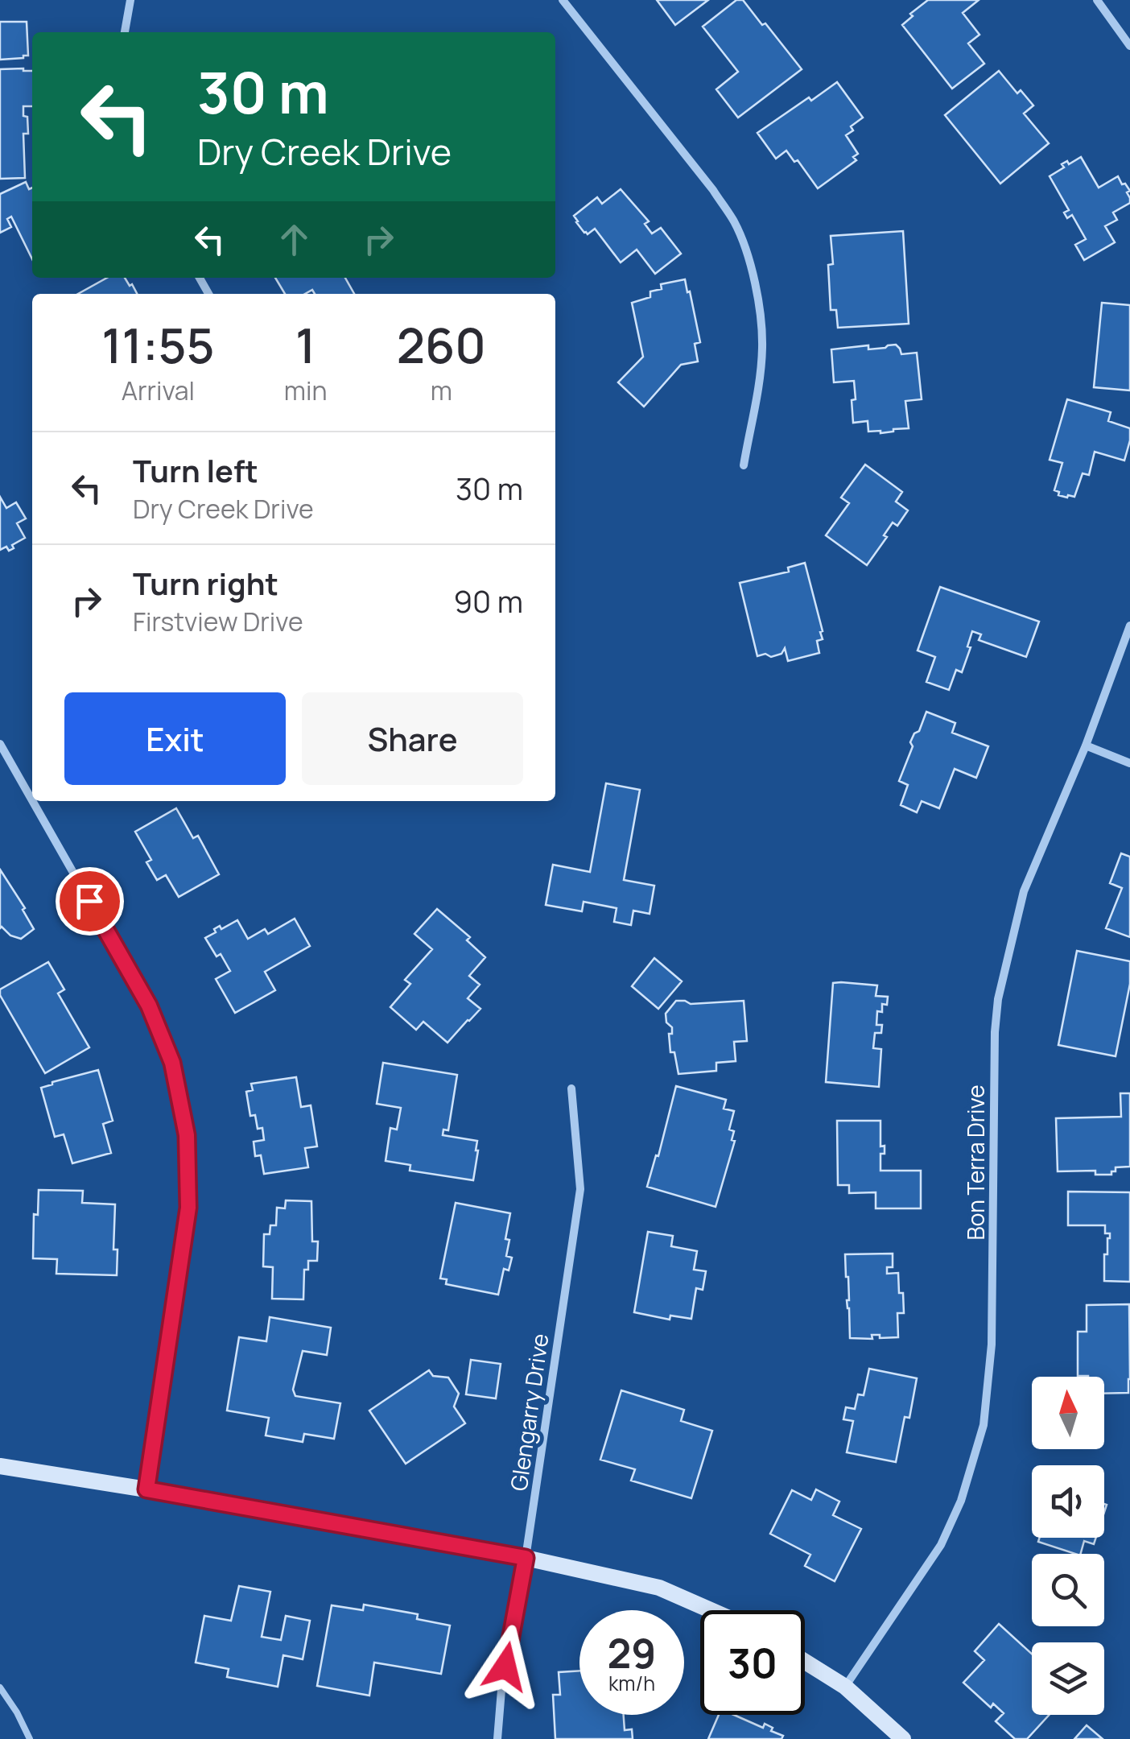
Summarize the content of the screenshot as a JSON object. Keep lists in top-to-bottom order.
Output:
{
  "streets": {
    "street": ["Bon Terra Drive", "Glengarry Drive"]
  },
  "north": "top",
  "page": {
    "turn": ["30 m", "Dry Creek Drive"],
    "eta": [
      "11:55",
      "Arrival",
      "1",
      "min",
      "260",
      "m"
    ],
    "list": [
      {
        "name": "Turn left",
        "note": "Dry Creek Drive",
        "value": "30 m"
      },
      {
        "name": "Turn right",
        "note": "Firstview Drive",
        "value": "90 m"
      }
    ],
    "buttons": ["Exit", "Share"],
    "speed": "29 km/h",
    "limit": "30"
  }
}
